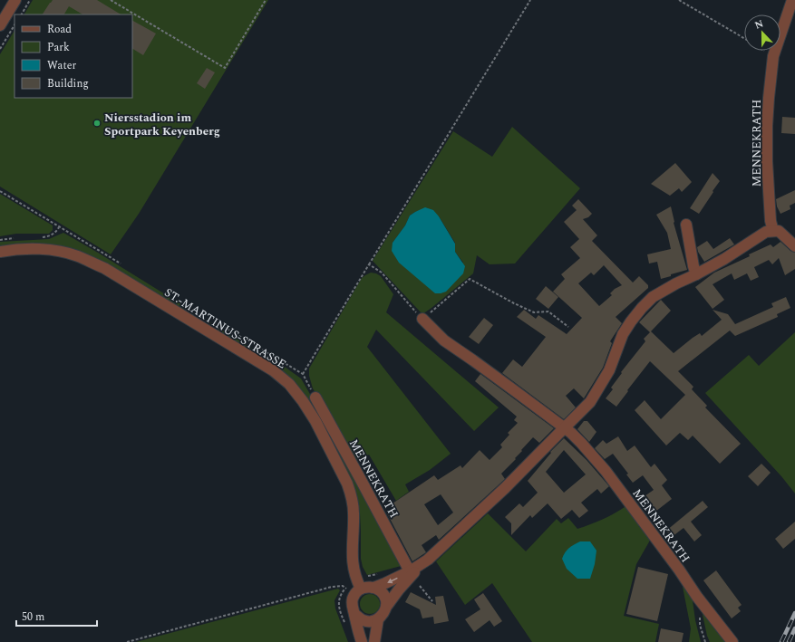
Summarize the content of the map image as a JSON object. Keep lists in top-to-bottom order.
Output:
{
  "streets": {
    "street": ["MENNEKRATH", "ST.-MARTINUS-STRASSE"]
  },
  "places": ["Niersstadion im Sportpark Keyenberg"],
  "legend": [
    "Road",
    "Park",
    "Water",
    "Building"
  ],
  "scale_bar": "50 m",
  "north": "top"
}
